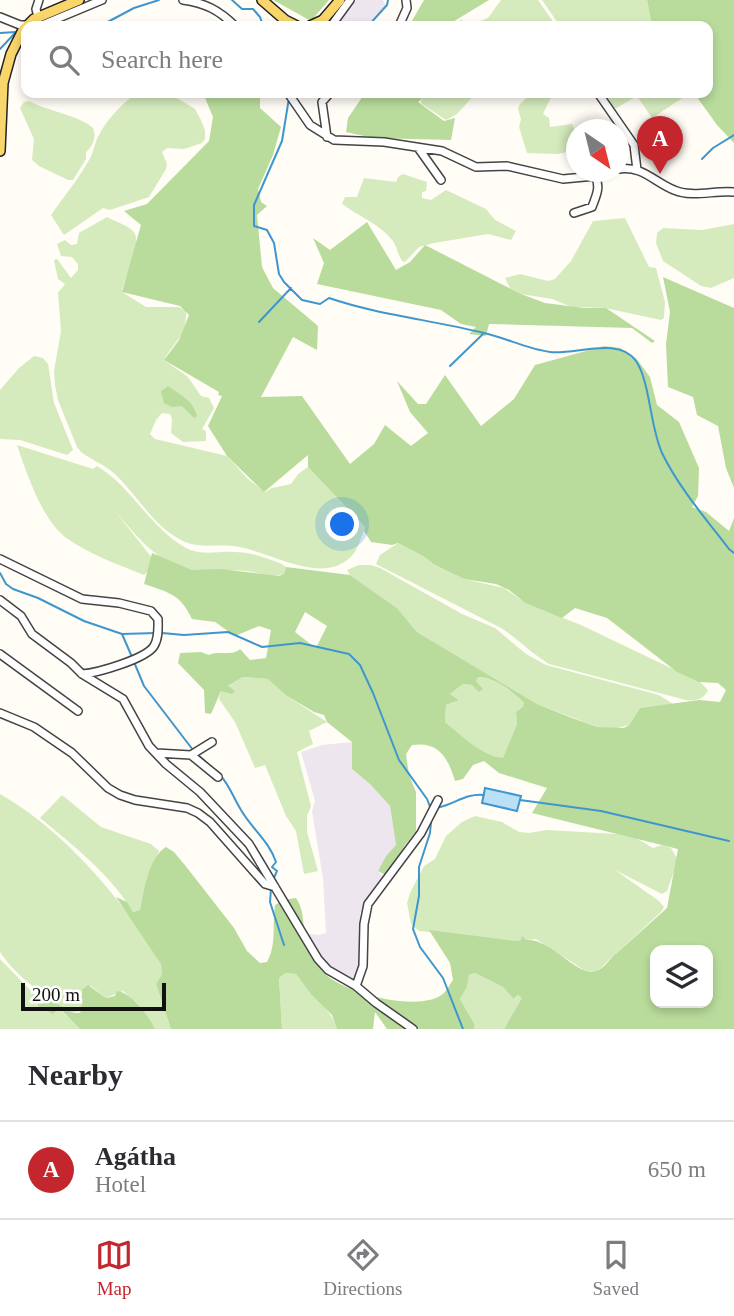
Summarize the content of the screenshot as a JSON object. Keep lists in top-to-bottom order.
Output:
{
  "scale_bar": "200 m",
  "north": "bottom right",
  "page": {
    "search": "Search here",
    "pins": "A",
    "scale": "200 m",
    "heading": "Nearby",
    "list": [
      {
        "mark": "A",
        "name": "Agátha",
        "note": "Hotel",
        "value": "650 m"
      }
    ],
    "nav": ["Map", "Directions", "Saved"]
  }
}
